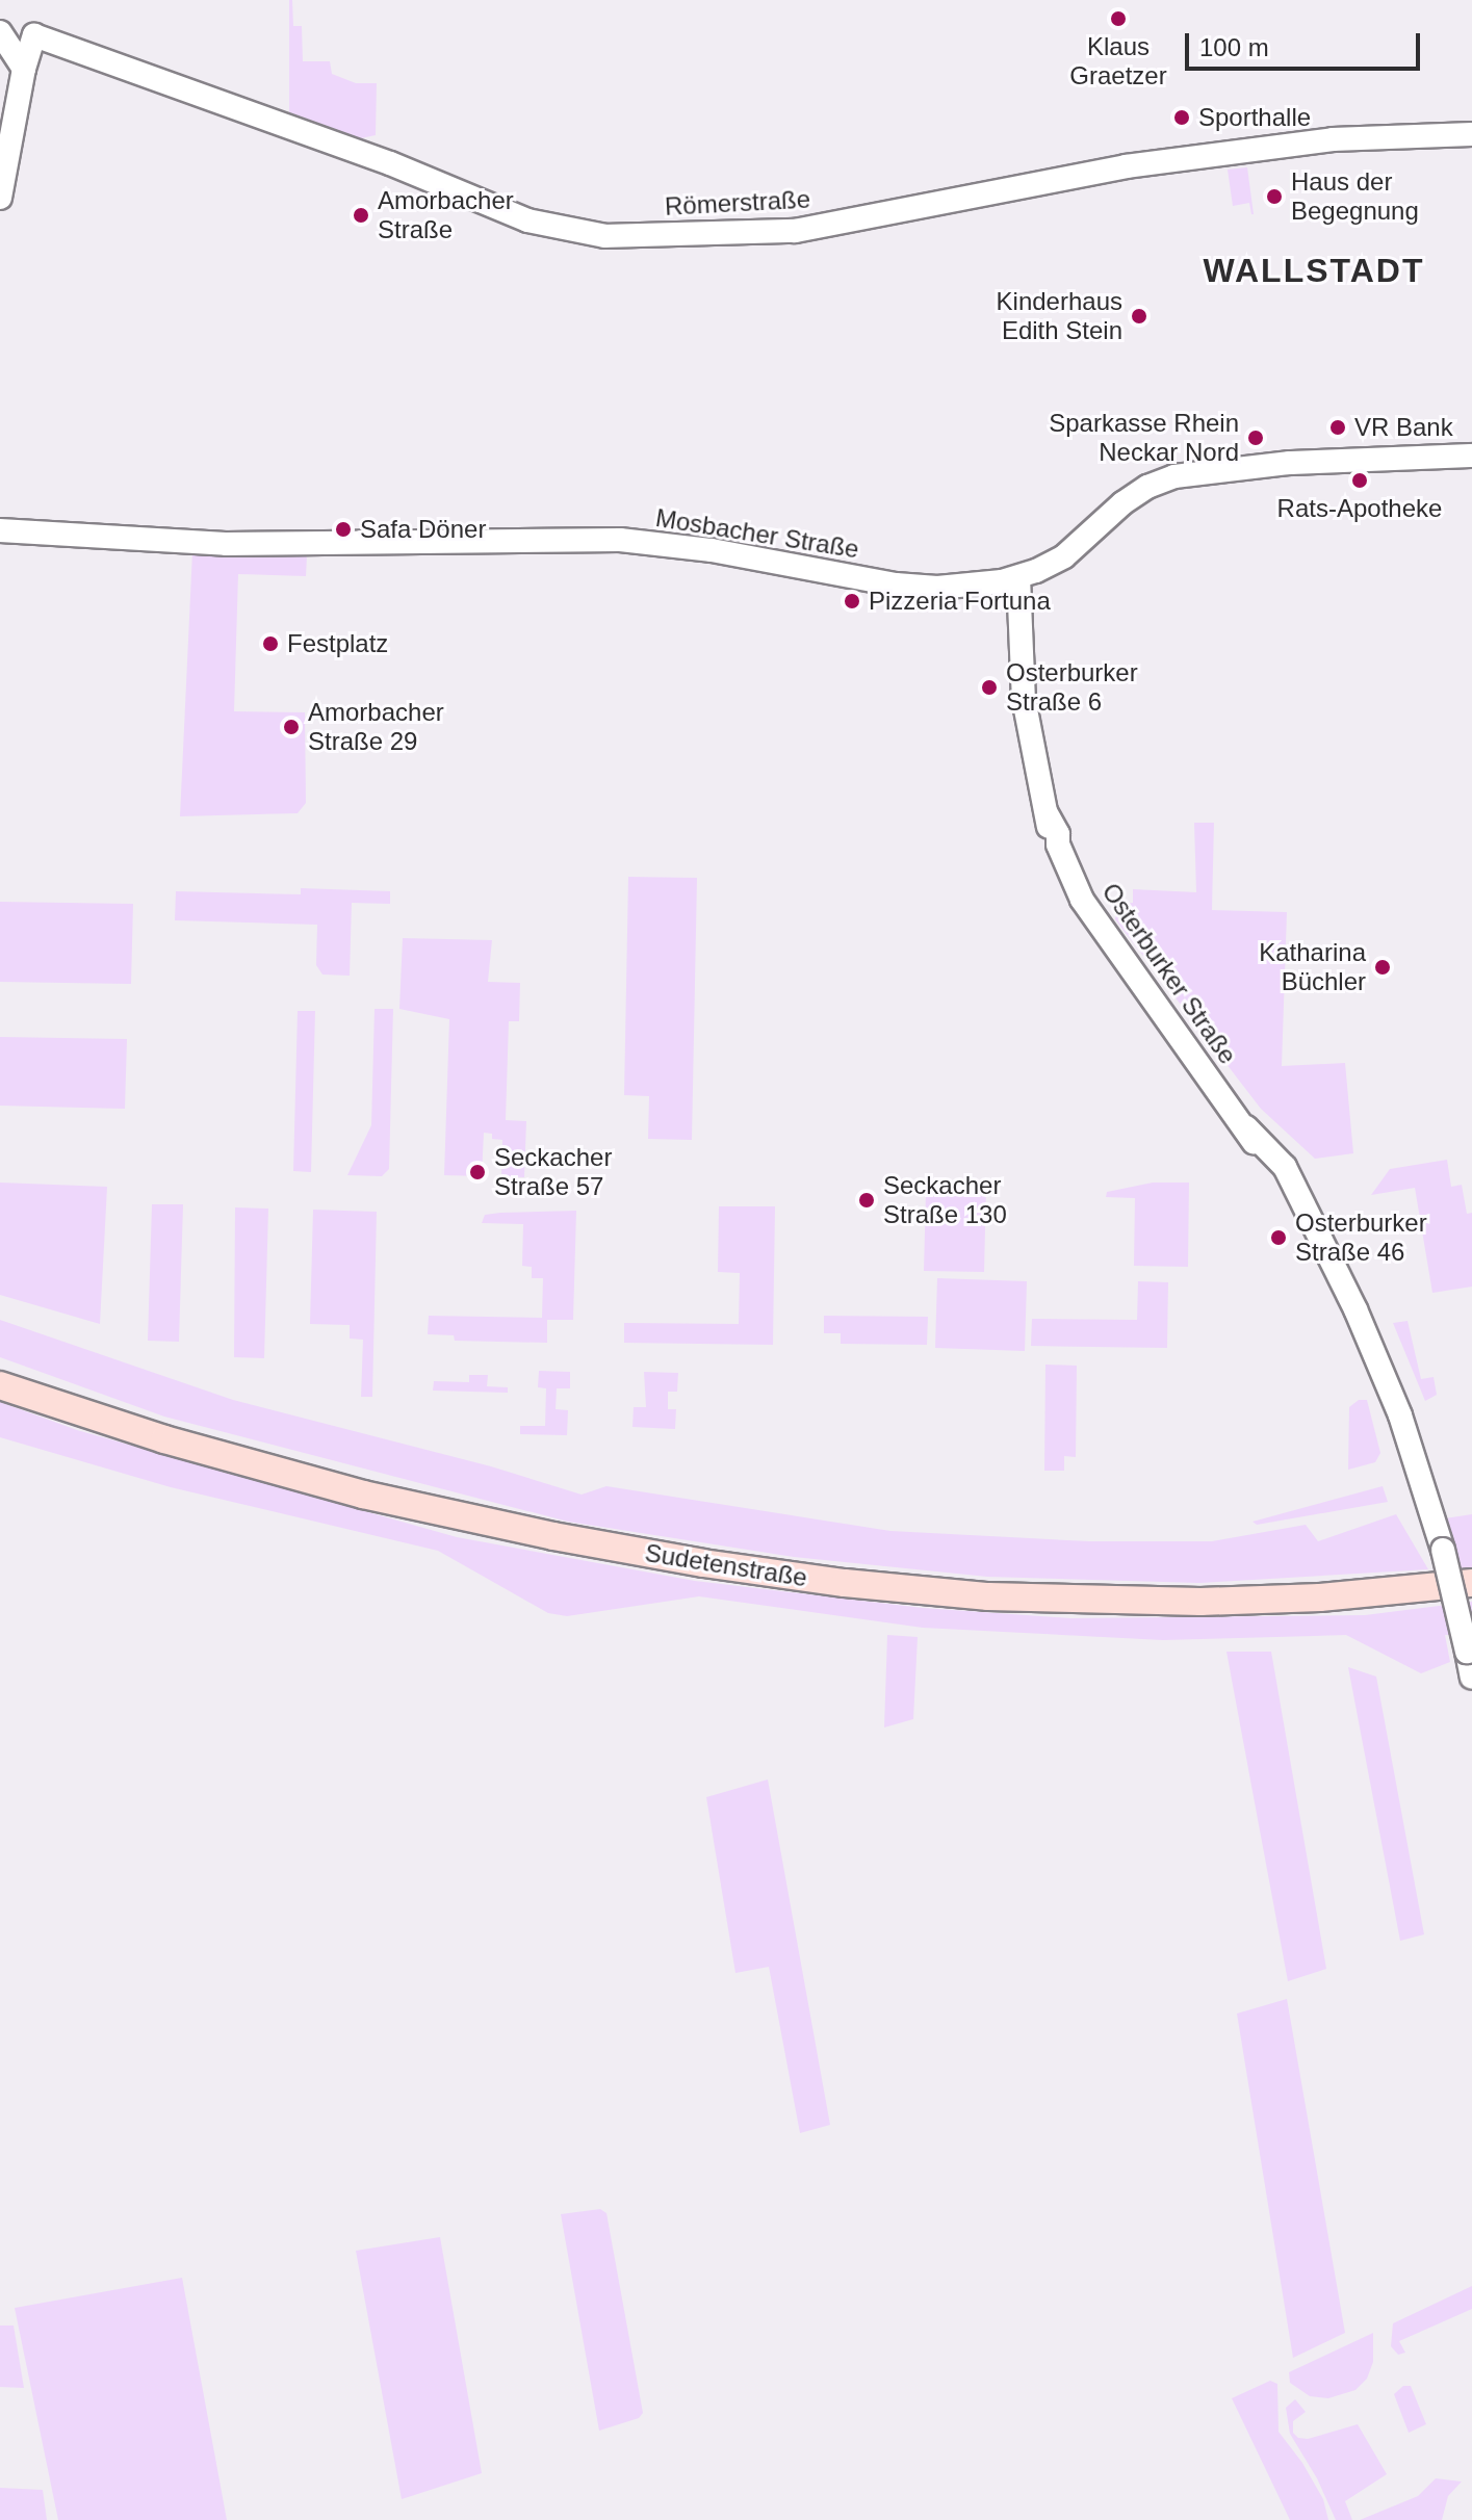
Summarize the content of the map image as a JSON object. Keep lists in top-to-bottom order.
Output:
{
  "streets": {
    "main road": ["Sudetenstraße"],
    "street": ["Römerstraße", "Mosbacher Straße", "Osterburker Straße"]
  },
  "crossings": [
    ["Mosbacher Straße", "Osterburker Straße"]
  ],
  "districts": ["WALLSTADT"],
  "places": [
    "Klaus Graetzer",
    "Sporthalle",
    "Haus der Begegnung",
    "Amorbacher Straße",
    "Kinderhaus Edith Stein",
    "VR Bank",
    "Sparkasse Rhein Neckar Nord",
    "Rats-Apotheke",
    "Safa Döner",
    "Pizzeria Fortuna",
    "Festplatz",
    "Osterburker Straße 6",
    "Amorbacher Straße 29",
    "Katharina Büchler",
    "Seckacher Straße 57",
    "Seckacher Straße 130",
    "Osterburker Straße 46"
  ],
  "scale_bar": "100 m"
}
